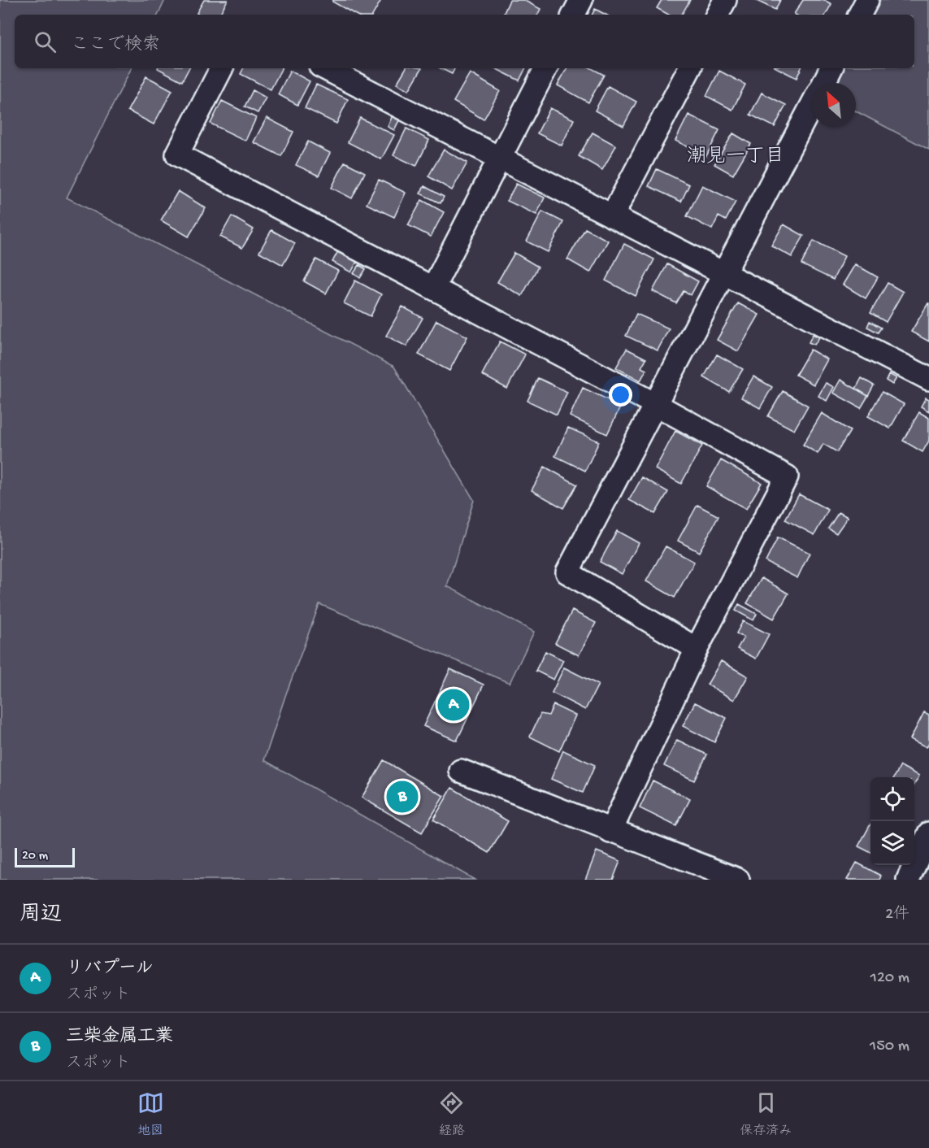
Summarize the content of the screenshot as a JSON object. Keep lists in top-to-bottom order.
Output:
{
  "districts": ["潮見一丁目"],
  "scale_bar": "20 m",
  "north": "top left",
  "page": {
    "search": "ここで検索",
    "pins": ["A", "B"],
    "scale": "20 m",
    "heading": ["周辺", "2件"],
    "list": [
      {
        "mark": "A",
        "name": "リバプール",
        "note": "スポット",
        "value": "120 m"
      },
      {
        "mark": "B",
        "name": "三柴金属工業",
        "note": "スポット",
        "value": "150 m"
      }
    ],
    "nav": ["地図", "経路", "保存済み"]
  }
}
